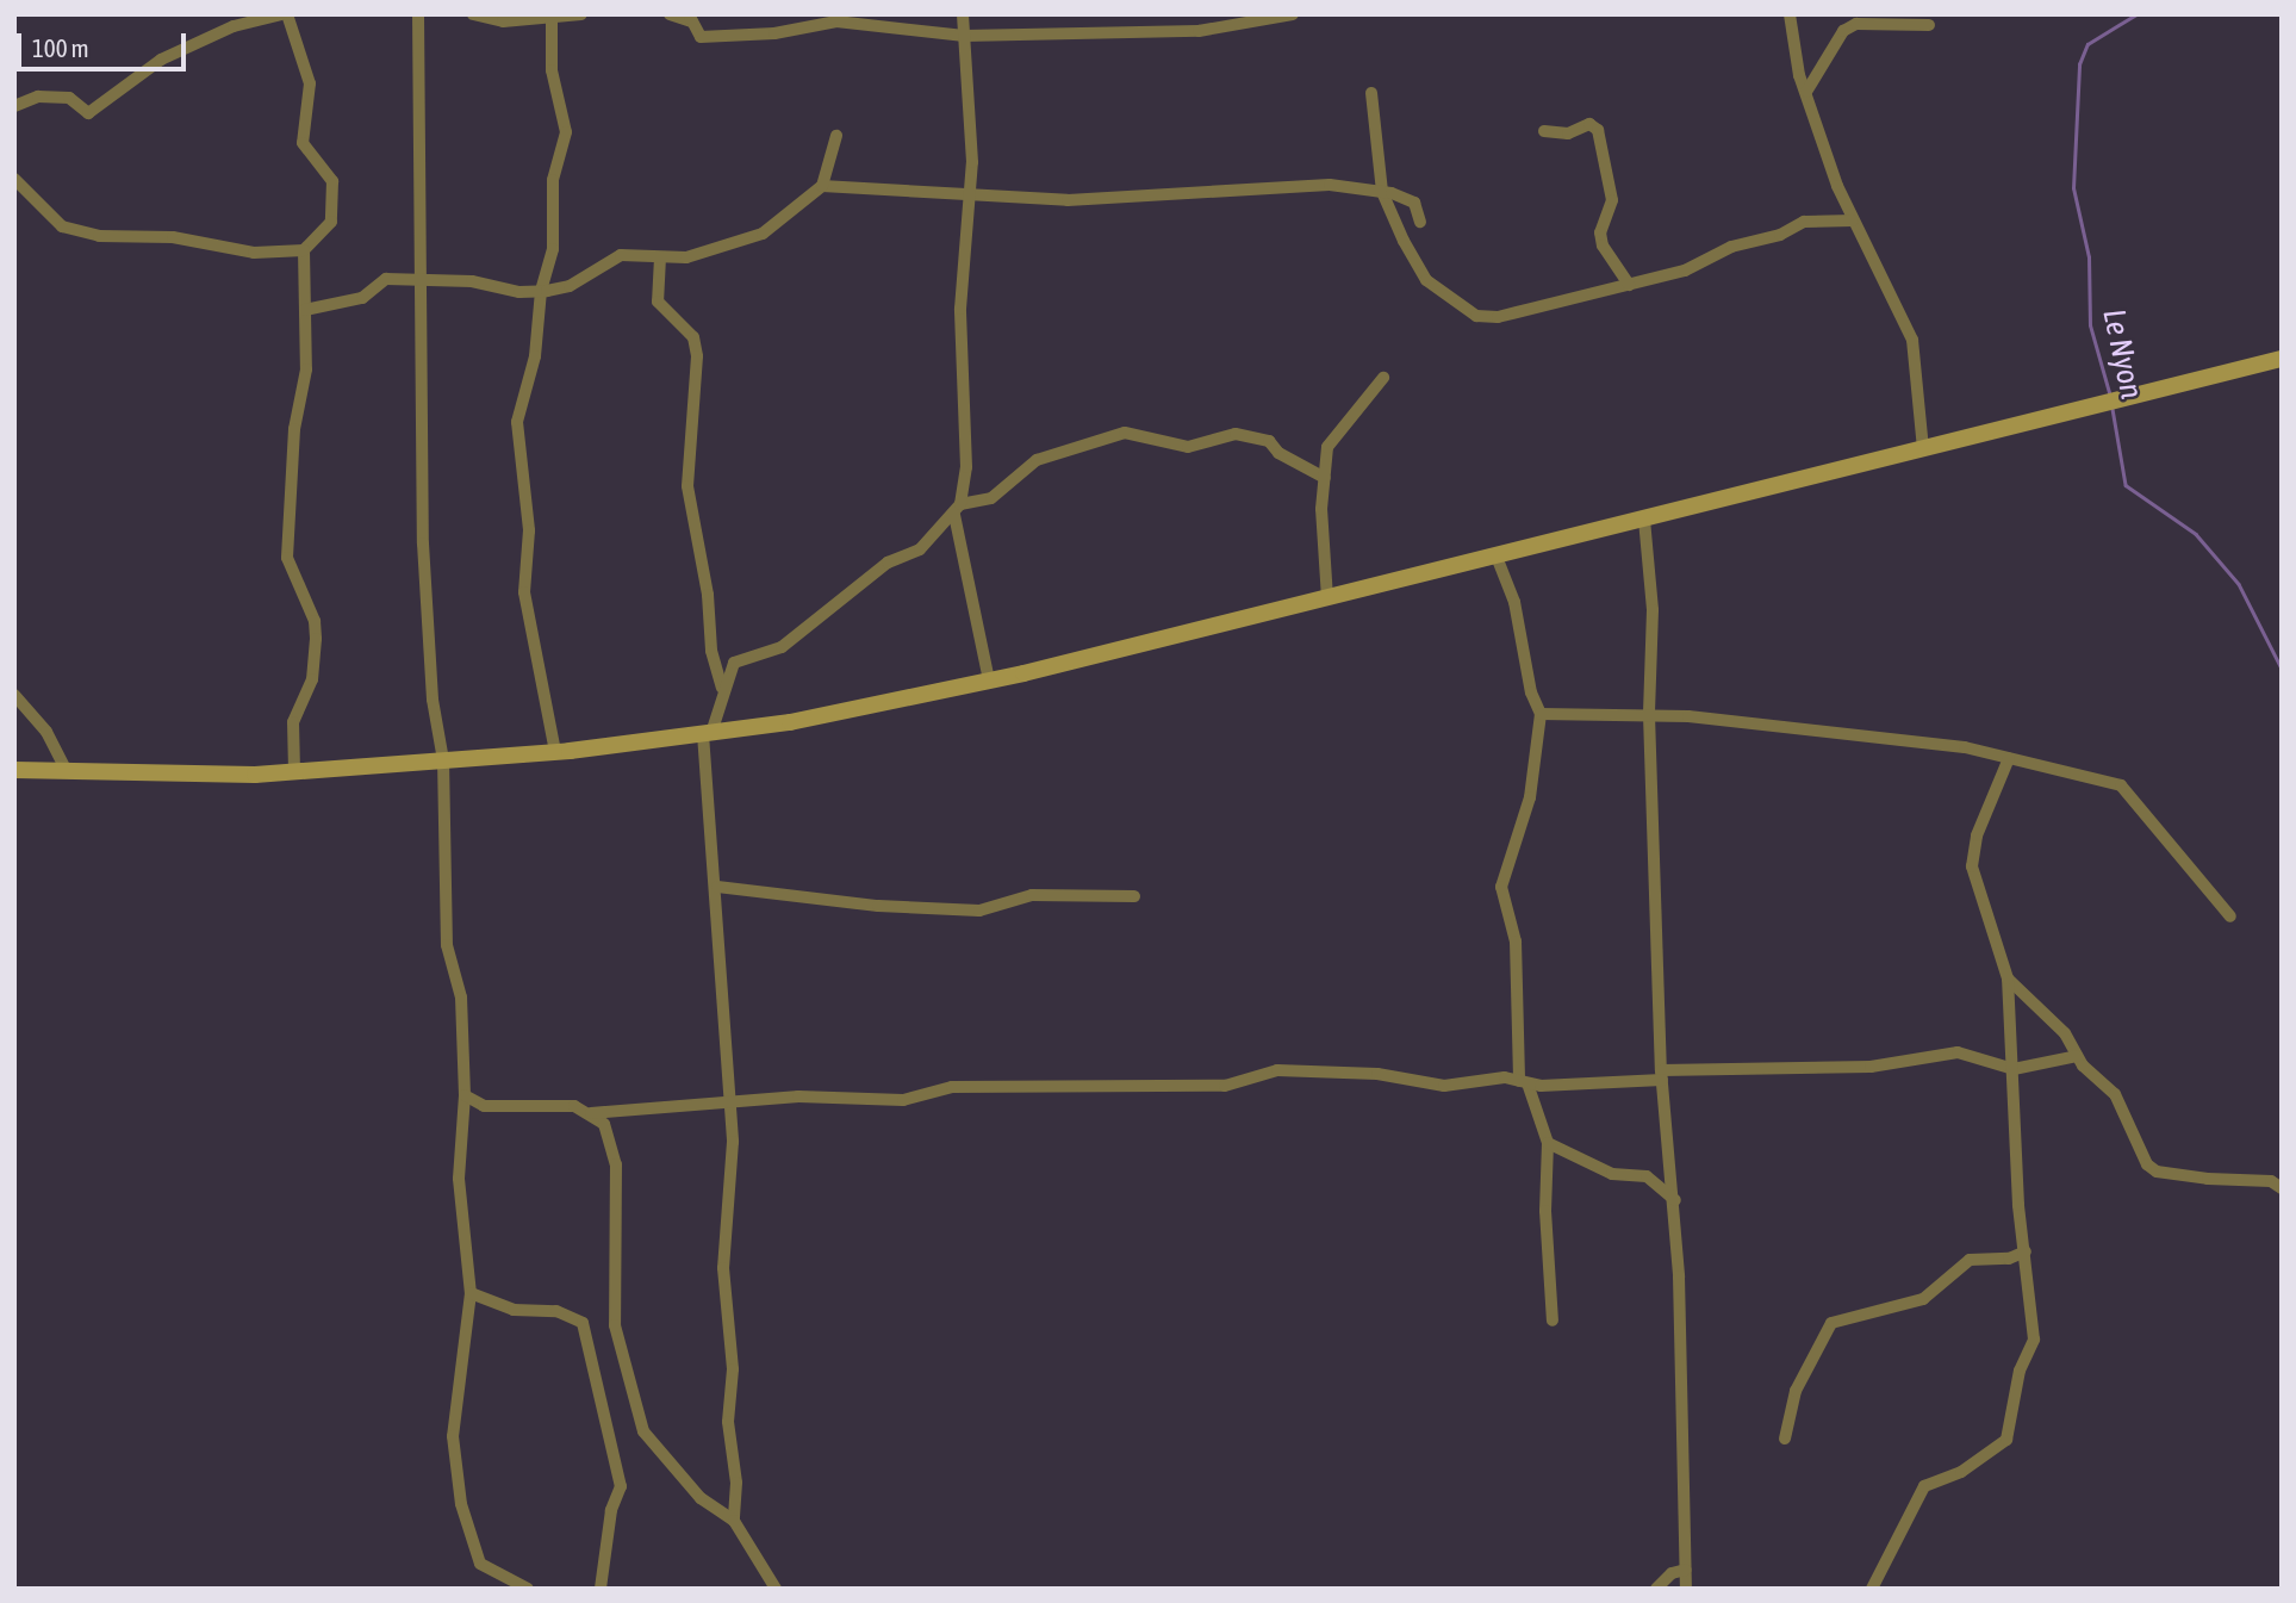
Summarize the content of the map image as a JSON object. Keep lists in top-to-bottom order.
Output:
{
  "water": ["Le Nyon"],
  "scale_bar": "100 m"
}
